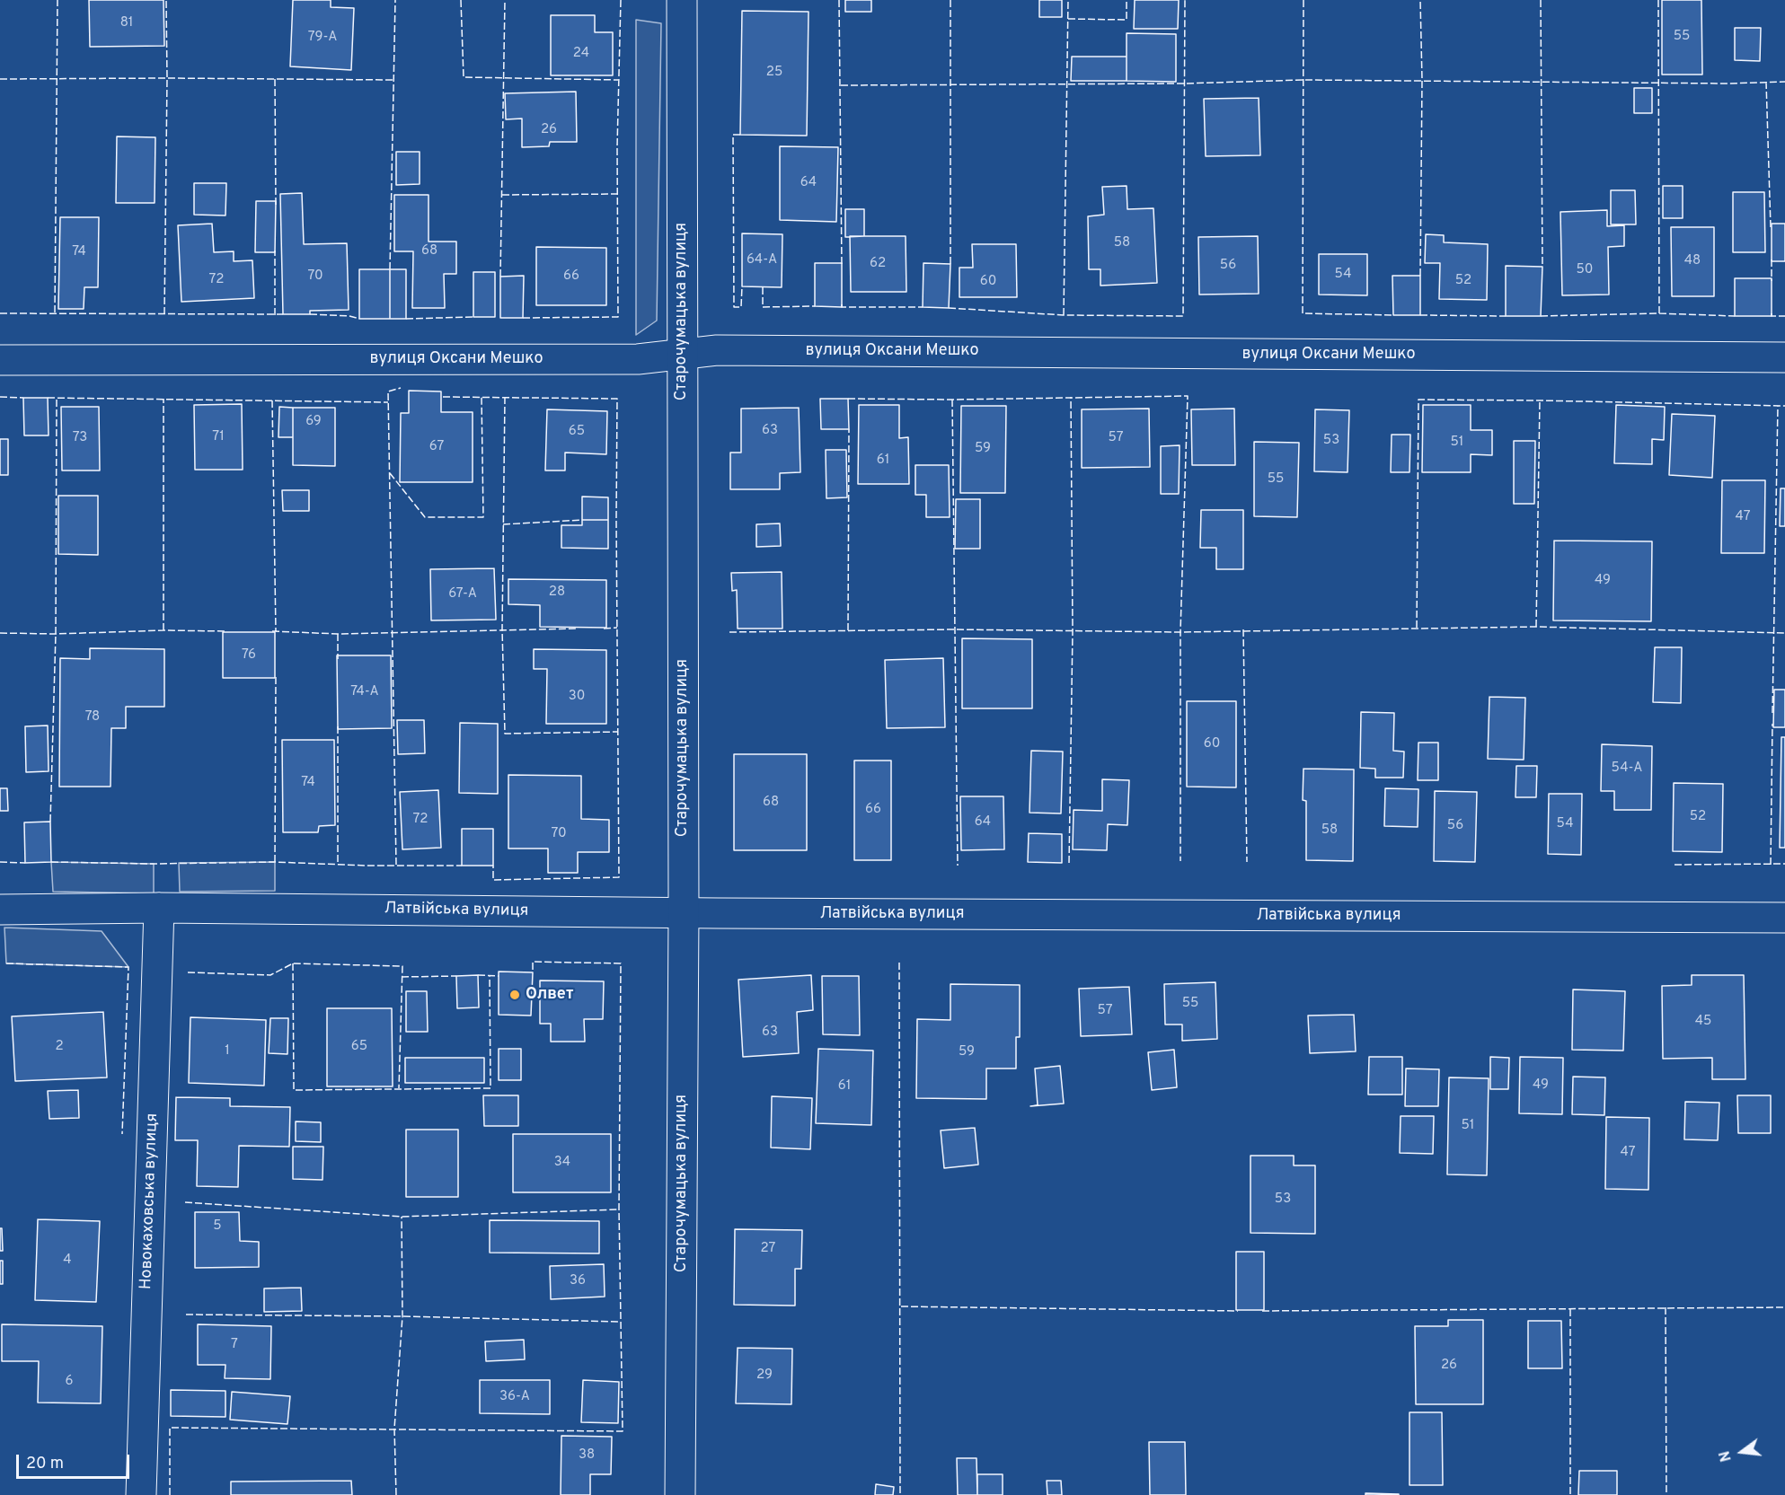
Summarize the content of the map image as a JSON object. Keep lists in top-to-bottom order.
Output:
{
  "streets": {
    "street": [
      "Старочумацька вулиця",
      "вулиця Оксани Мешко",
      "Латвійська вулиця",
      "Новокаховська вулиця"
    ]
  },
  "crossings": [
    ["Старочумацька вулиця", "вулиця Оксани Мешко"],
    ["Старочумацька вулиця", "Латвійська вулиця"],
    ["Латвійська вулиця", "Новокаховська вулиця"]
  ],
  "places": ["Олвет"],
  "house_numbers": [
    "81",
    "55",
    "79-А",
    "24",
    "25",
    "26",
    "64",
    "58",
    "68",
    "74",
    "64-А",
    "48",
    "62",
    "56",
    "50",
    "54",
    "70",
    "66",
    "72",
    "52",
    "60",
    "69",
    "63",
    "65",
    "71",
    "73",
    "57",
    "53",
    "51",
    "67",
    "59",
    "61",
    "55",
    "47",
    "49",
    "28",
    "67-А",
    "76",
    "74-А",
    "30",
    "78",
    "60",
    "54-А",
    "74",
    "68",
    "66",
    "52",
    "72",
    "64",
    "54",
    "56",
    "58",
    "70",
    "55",
    "57",
    "45",
    "63",
    "2",
    "65",
    "1",
    "59",
    "49",
    "61",
    "51",
    "47",
    "34",
    "53",
    "5",
    "27",
    "4",
    "36",
    "7",
    "26",
    "29",
    "6",
    "36-А",
    "38"
  ],
  "scale_bar": "20 m",
  "north": "left"
}
